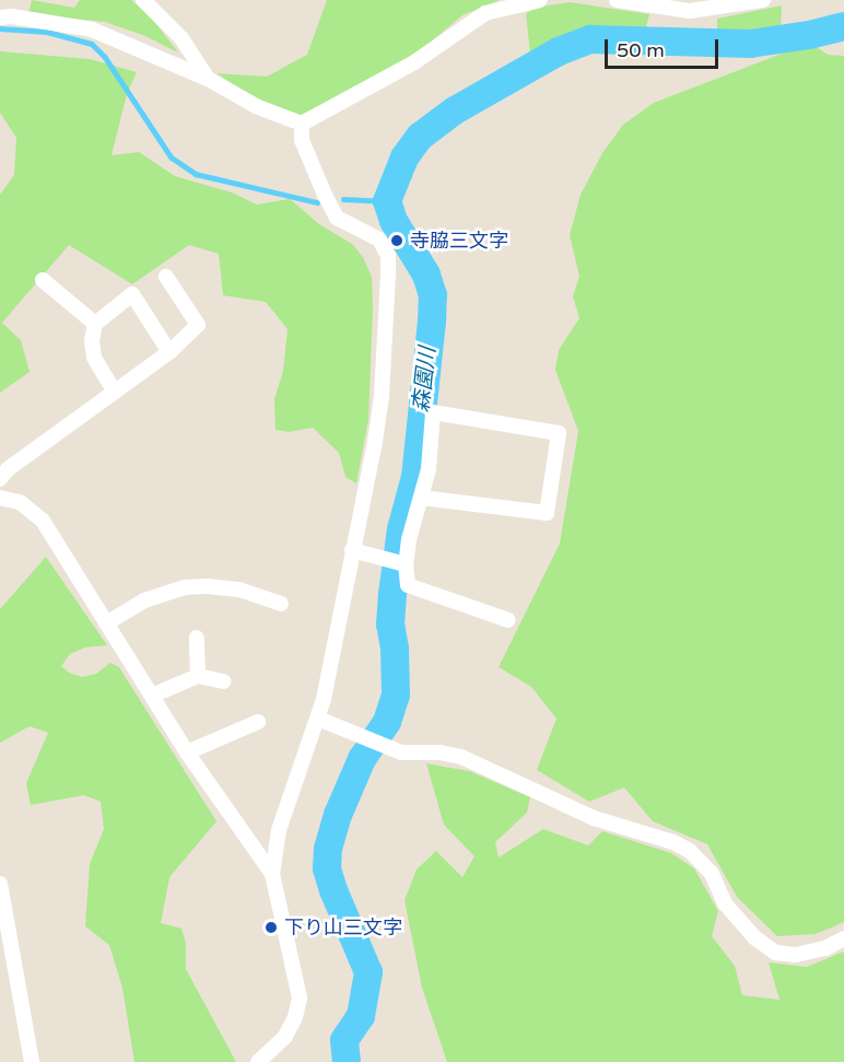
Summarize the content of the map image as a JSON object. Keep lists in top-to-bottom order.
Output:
{
  "water": ["森園川"],
  "places": ["寺脇三文字", "下り山三文字"],
  "scale_bar": "50 m"
}
